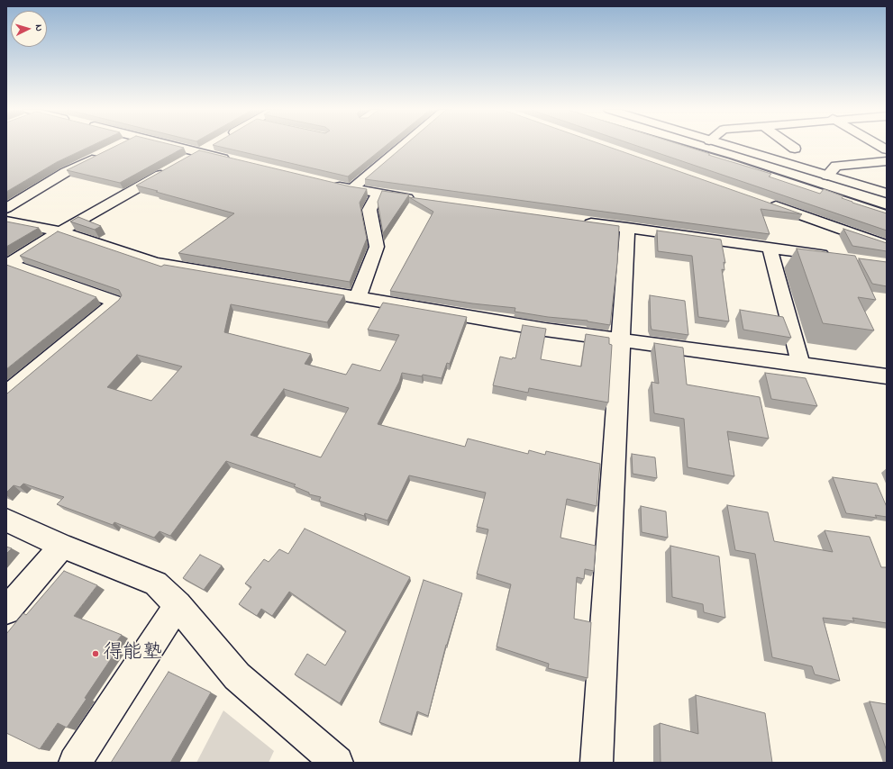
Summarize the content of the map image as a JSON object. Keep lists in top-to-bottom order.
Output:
{
  "places": ["得能塾"],
  "north": "right"
}
